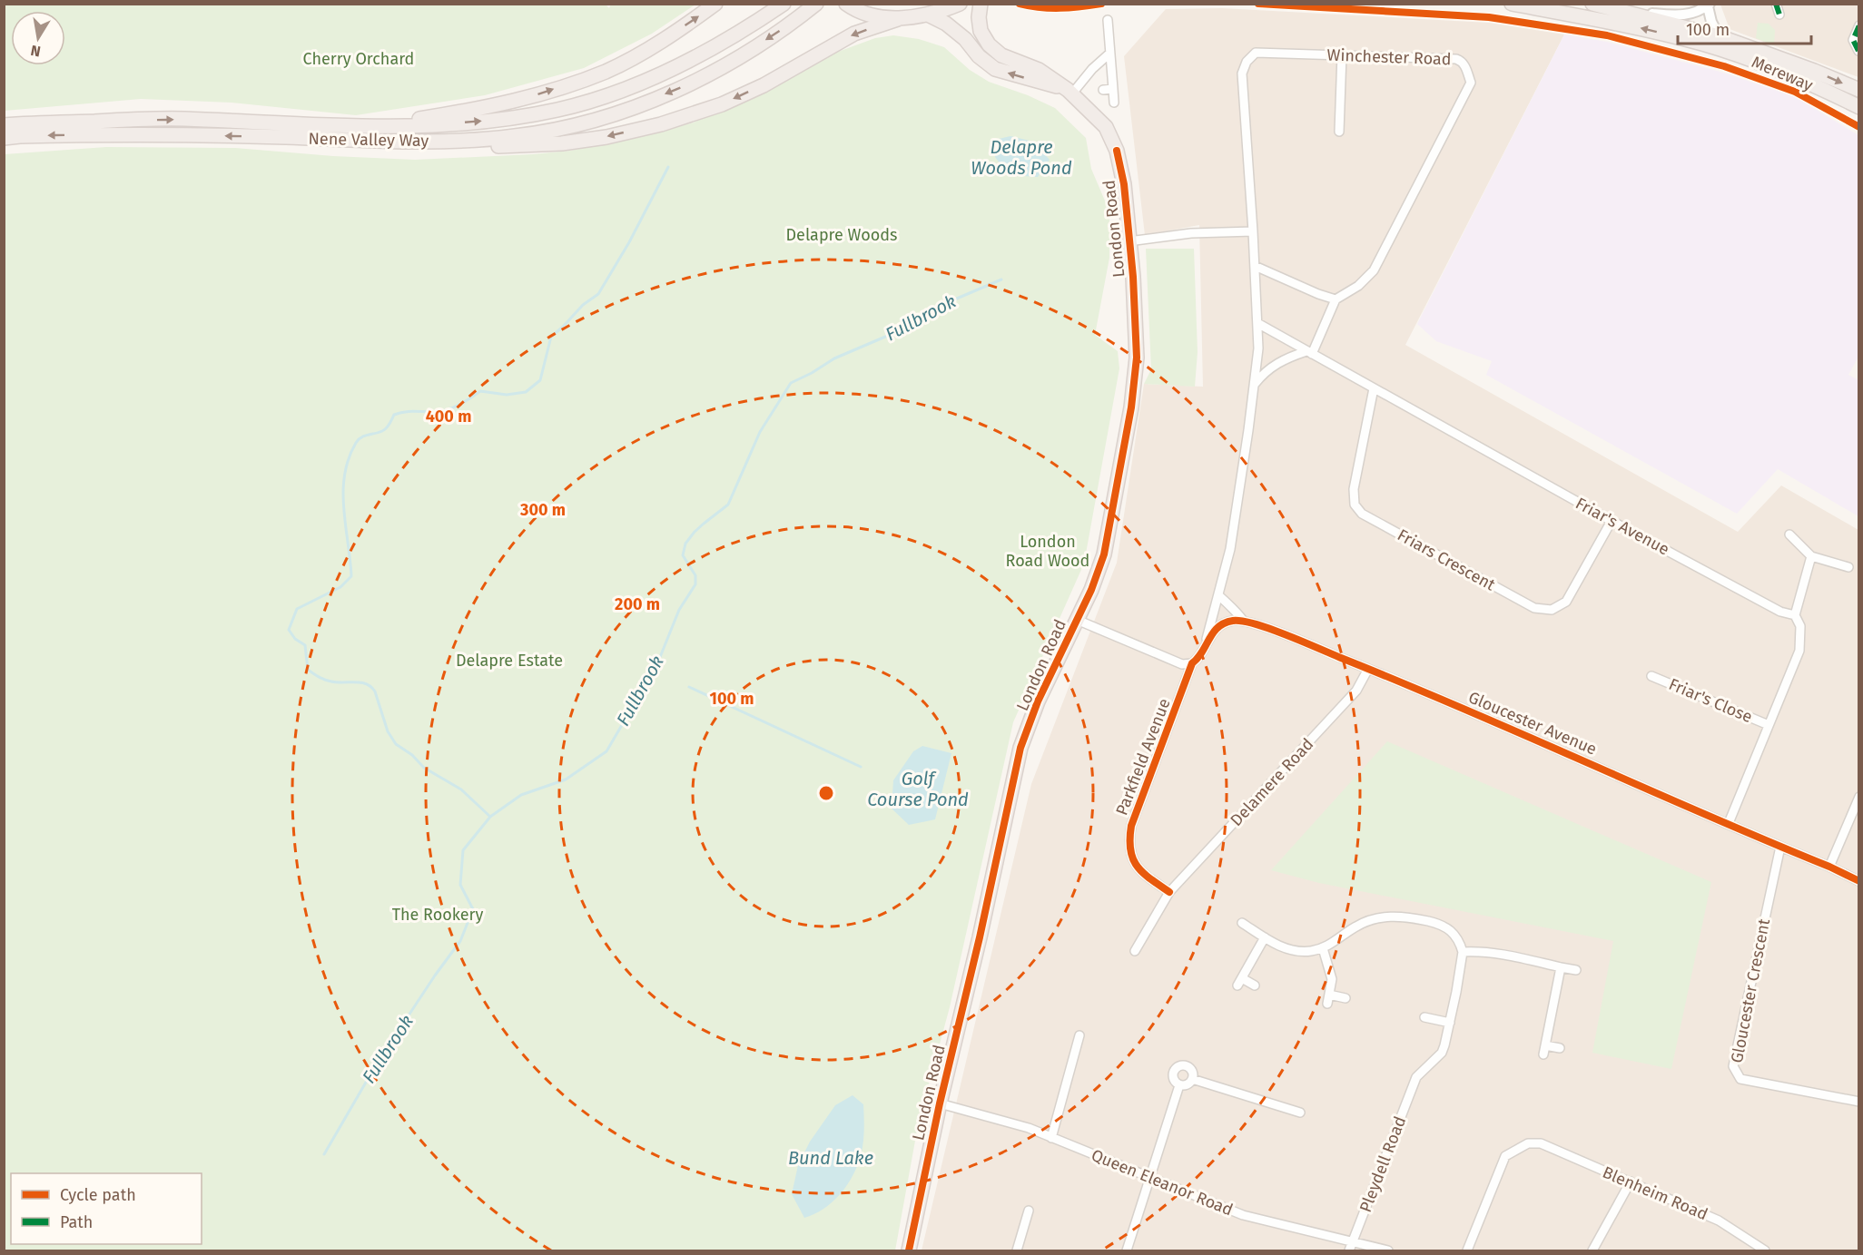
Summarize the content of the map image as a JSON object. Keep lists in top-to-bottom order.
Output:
{
  "streets": {
    "highway": ["Mereway", "Nene Valley Way", "London Road"],
    "street": [
      "Winchester Road",
      "Friar's Avenue",
      "Friars Crescent",
      "Friar's Close",
      "Gloucester Avenue",
      "Parkfield Avenue",
      "Delamere Road",
      "Gloucester Crescent",
      "Pleydell Road",
      "Queen Eleanor Road",
      "Blenheim Road"
    ]
  },
  "crossings": [
    ["London Road", "Queen Eleanor Road"],
    ["Friar's Avenue", "Friars Crescent"],
    ["Gloucester Avenue", "Delamere Road"],
    ["Gloucester Avenue", "Gloucester Crescent"],
    ["Parkfield Avenue", "Delamere Road"],
    ["Pleydell Road", "Queen Eleanor Road"]
  ],
  "water": [
    "Delapre Woods Pond",
    "Fullbrook",
    "Golf Course Pond",
    "Bund Lake"
  ],
  "parks": [
    "Cherry Orchard",
    "Delapre Woods",
    "London Road Wood",
    "Delapre Estate",
    "The Rookery"
  ],
  "legend": ["Cycle path", "Path"],
  "scale_bar": "100 m",
  "north": "bottom",
  "rings": [
    "400 m",
    "300 m",
    "200 m",
    "100 m"
  ]
}
